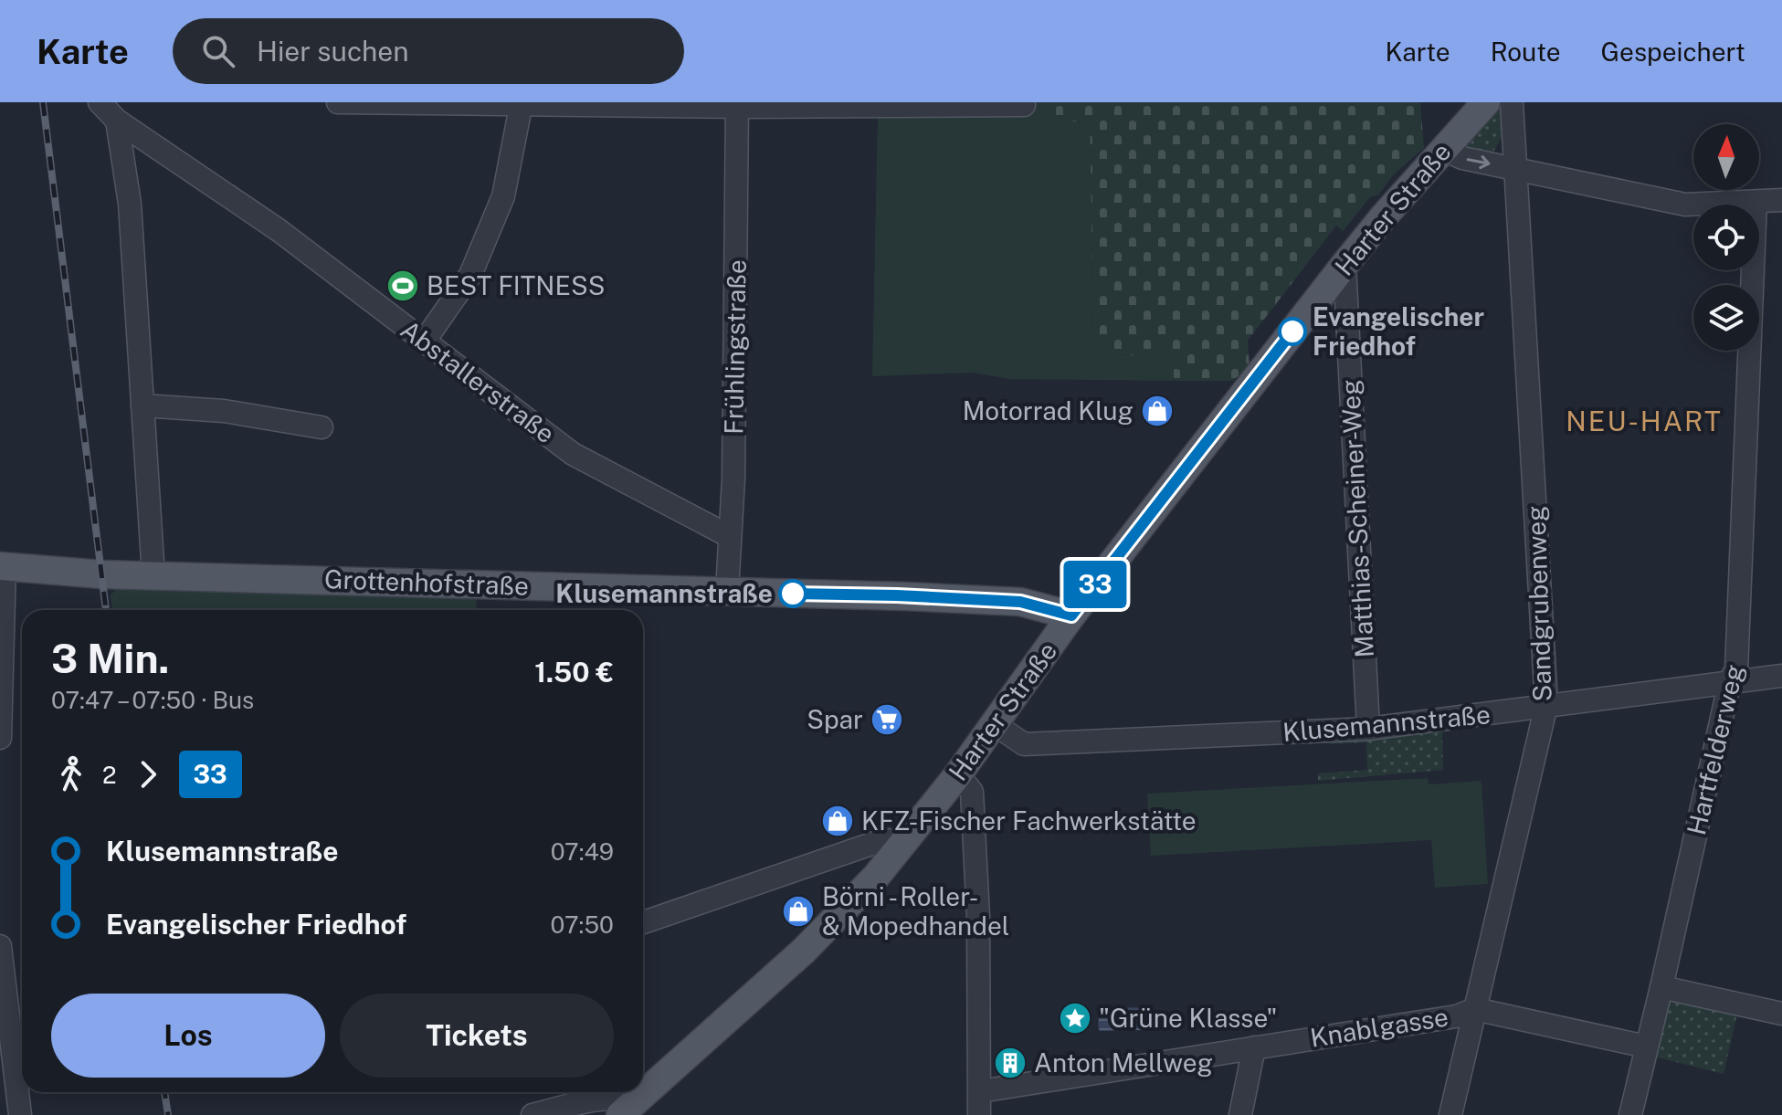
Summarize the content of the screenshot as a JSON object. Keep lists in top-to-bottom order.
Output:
{
  "streets": {
    "main road": ["Harter Straße", "Grottenhofstraße"],
    "street": [
      "Frühlingstraße",
      "Abstallerstraße",
      "Matthias-Scheiner-Weg",
      "Sandgrubenweg",
      "Klusemannstraße",
      "Hartfelderweg",
      "Knablgasse"
    ]
  },
  "crossings": [
    ["Harter Straße", "Matthias-Scheiner-Weg"],
    ["Harter Straße", "Grottenhofstraße"],
    ["Harter Straße", "Klusemannstraße"],
    ["Frühlingstraße", "Abstallerstraße"],
    ["Frühlingstraße", "Grottenhofstraße"],
    ["Matthias-Scheiner-Weg", "Klusemannstraße"],
    ["Sandgrubenweg", "Klusemannstraße"],
    ["Sandgrubenweg", "Knablgasse"],
    ["Klusemannstraße", "Hartfelderweg"],
    ["Hartfelderweg", "Knablgasse"]
  ],
  "districts": ["NEU-HART"],
  "places": {
    "sports": ["BEST FITNESS"],
    "other": ["Evangelischer Friedhof", "Klusemannstraße"],
    "shop": ["Motorrad Klug", "KFZ-Fischer Fachwerkstätte", "Börni - Roller- & Mopedhandel"],
    "supermarket": ["Spar"],
    "place": ["\"Grüne Klasse\""],
    "building": ["Anton Mellweg"]
  },
  "lines": ["bus line 33"],
  "north": "top",
  "page": {
    "header": "Karte",
    "search": "Hier suchen",
    "nav": ["Karte", "Route", "Gespeichert"],
    "on_map": "33",
    "heading": ["3 Min.", "07:47 – 07:50 · Bus", "1.50 €"],
    "legs": ["2", "33"],
    "list": [
      {
        "name": "Klusemannstraße",
        "value": "07:49"
      },
      {
        "name": "Evangelischer Friedhof",
        "value": "07:50"
      }
    ],
    "buttons": ["Los", "Tickets"]
  }
}
